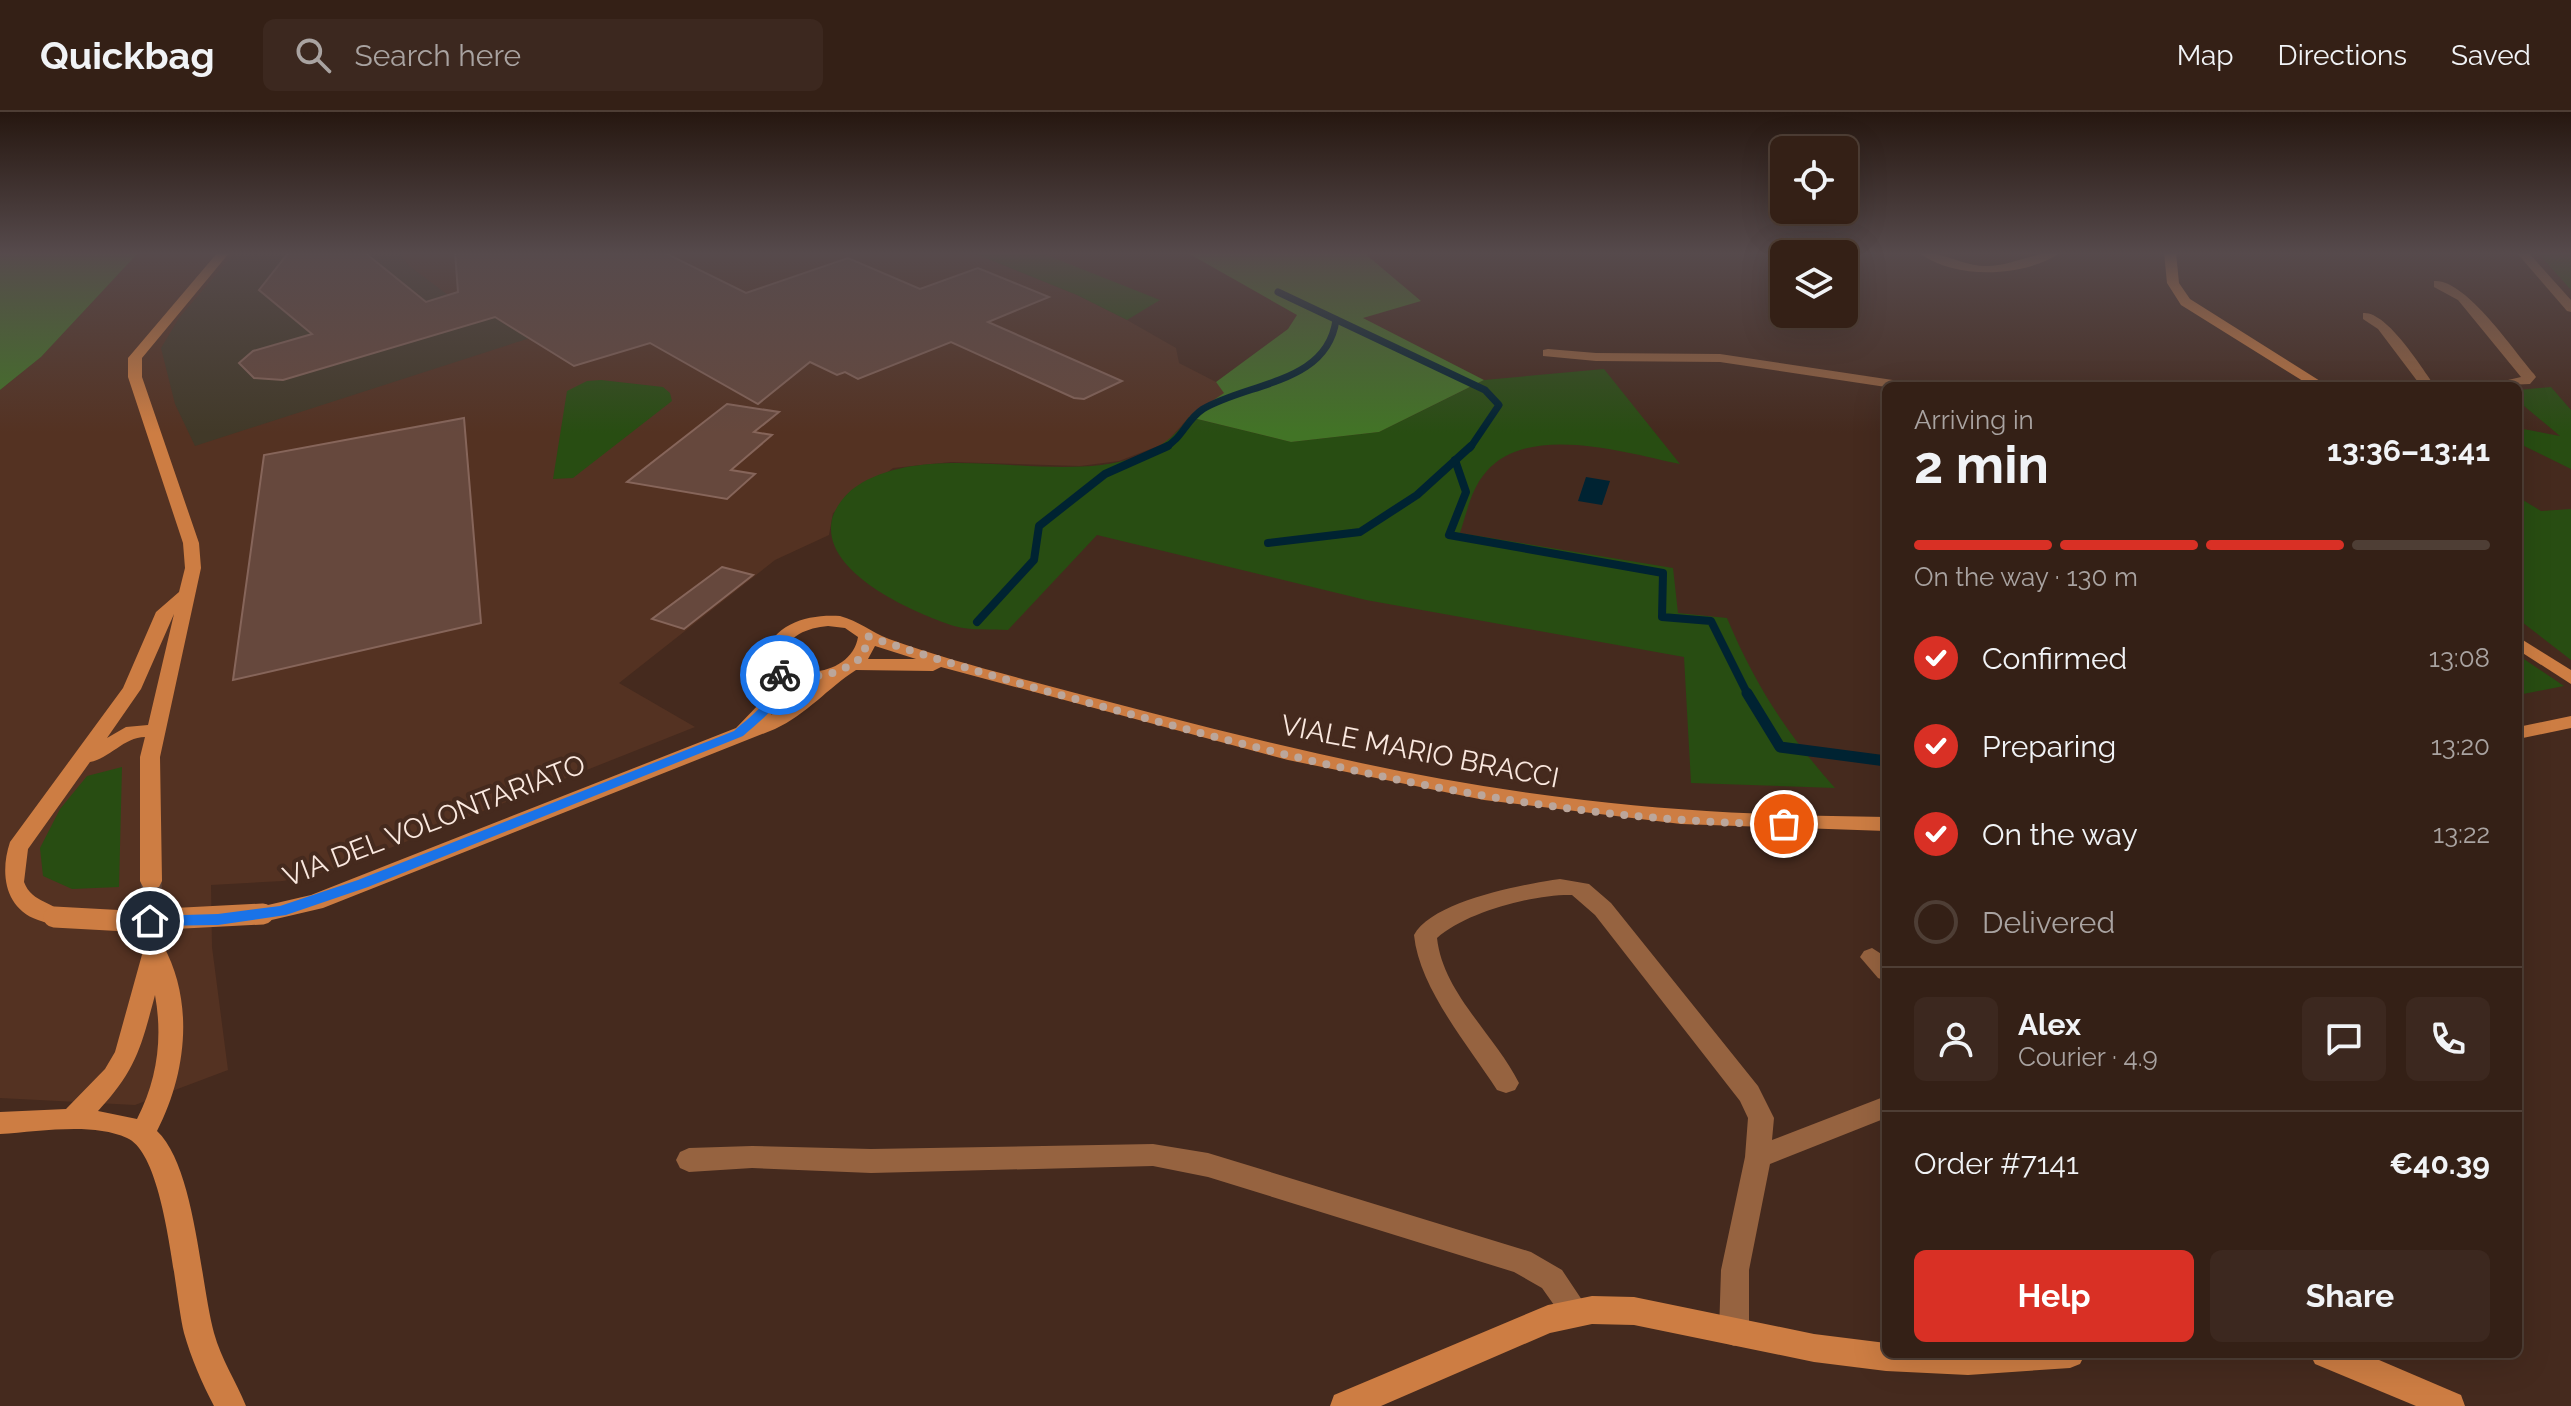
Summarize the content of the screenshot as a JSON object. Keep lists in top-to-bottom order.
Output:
{
  "streets": {
    "street": ["VIALE MARIO BRACCI", "VIA DEL VOLONTARIATO"]
  },
  "crossings": [
    ["VIALE MARIO BRACCI", "VIA DEL VOLONTARIATO"]
  ],
  "page": {
    "header": "Quickbag",
    "search": "Search here",
    "nav": ["Map", "Directions", "Saved"],
    "heading": ["2 min", "Arriving in", "13:36–13:41"],
    "panel": [
      "Alex",
      "Courier · 4.9",
      "Order #7141",
      "€40.39"
    ],
    "bar": "On the way · 130 m",
    "list": [
      ["Confirmed", "13:08"],
      ["Preparing", "13:20"],
      ["On the way", "13:22"],
      "Delivered"
    ],
    "buttons": ["Help", "Share"]
  }
}
